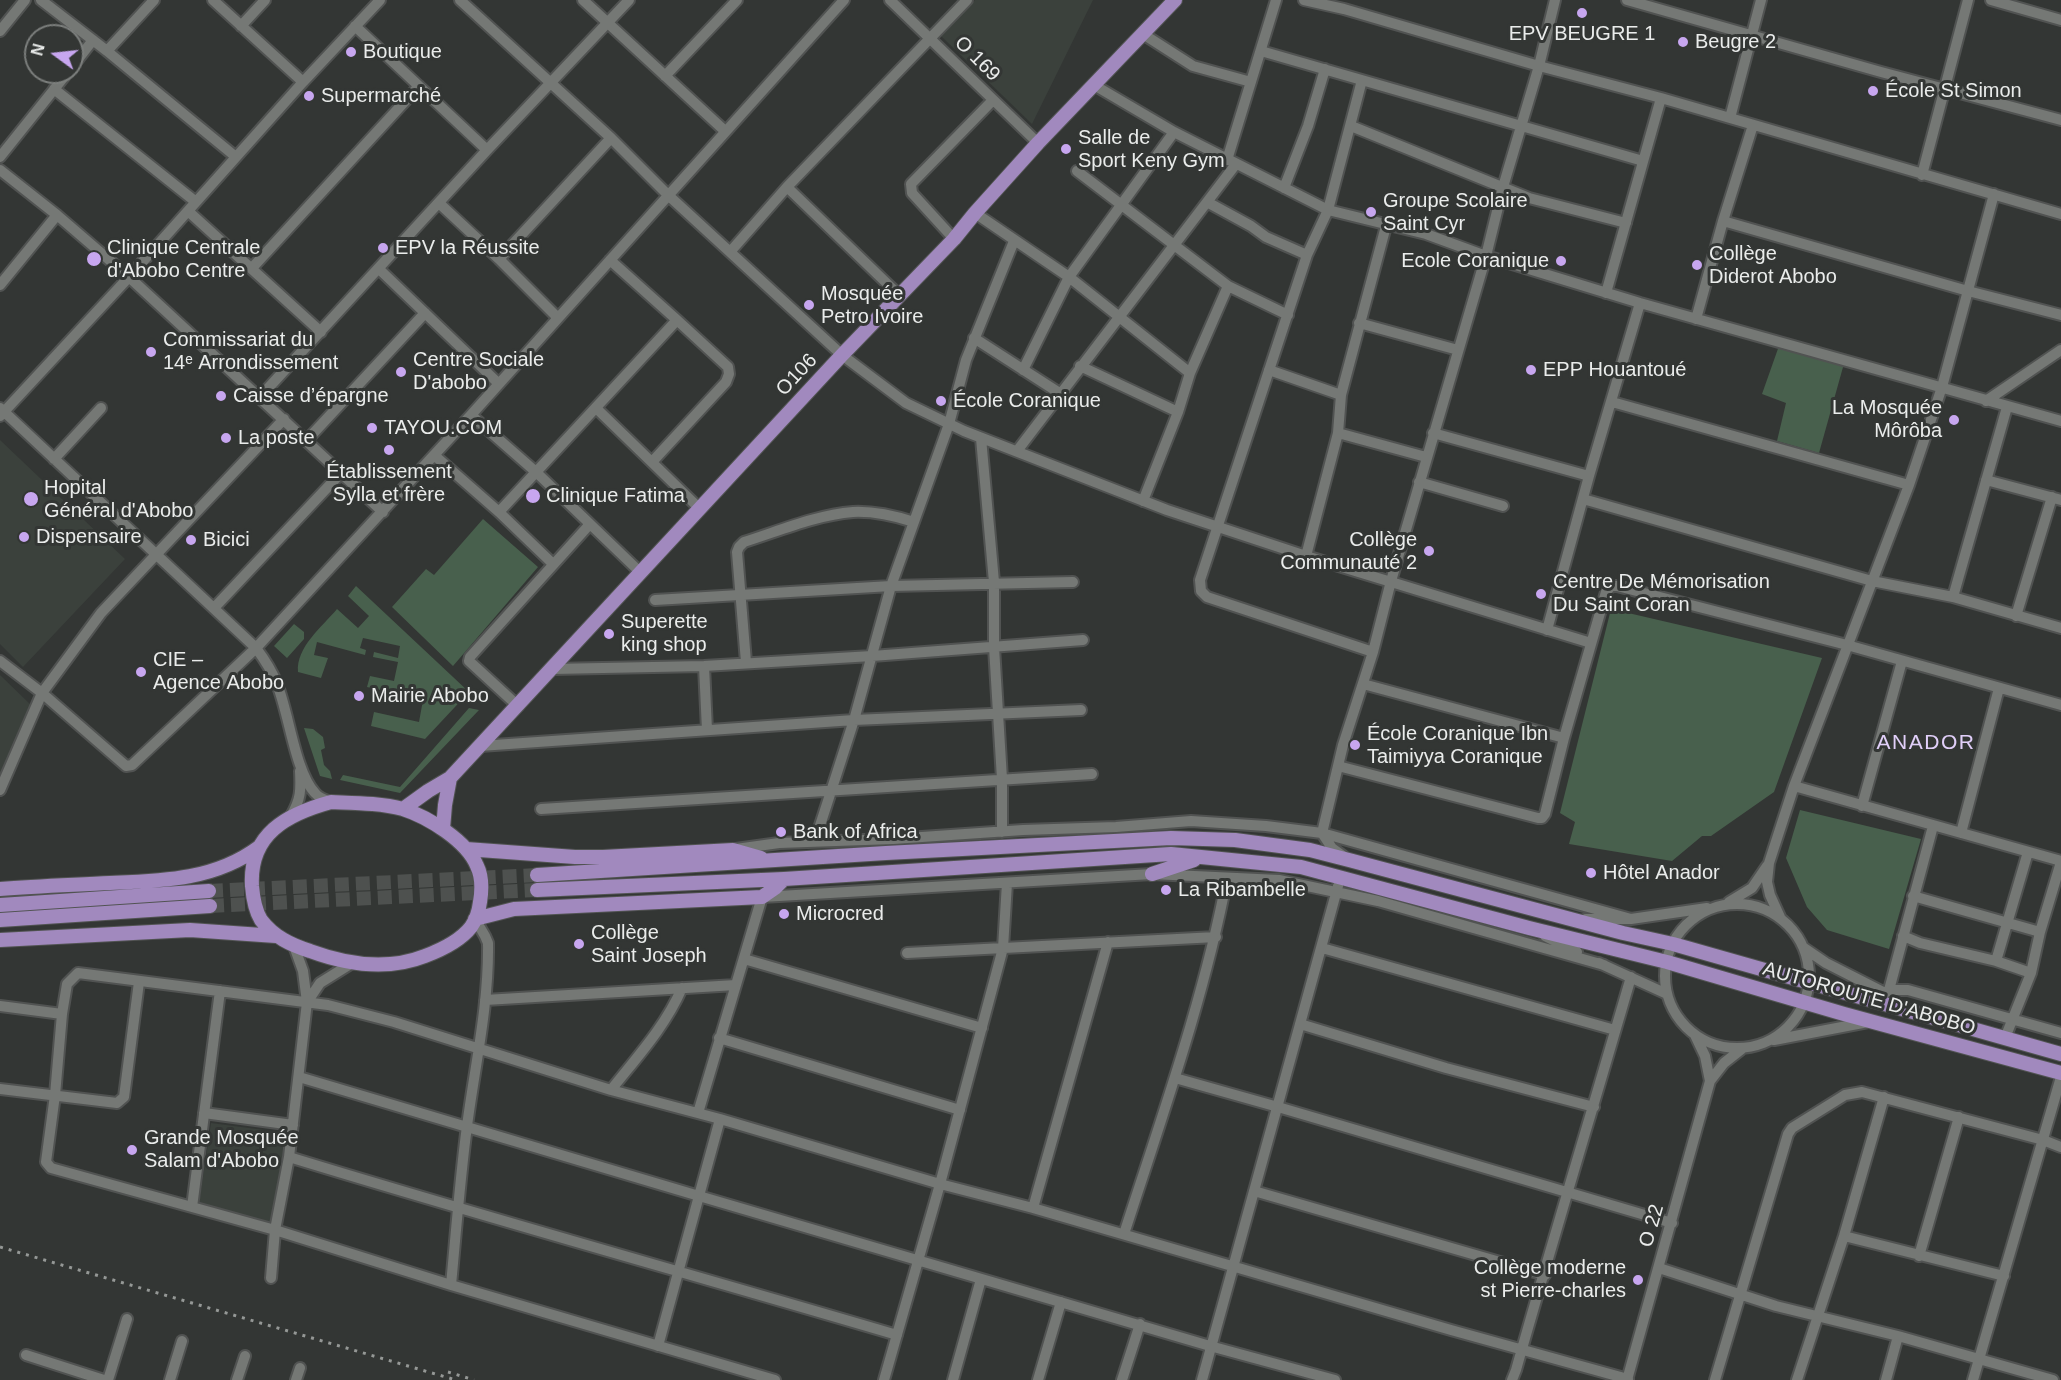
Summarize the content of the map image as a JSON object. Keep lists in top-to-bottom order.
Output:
{
  "streets": {
    "main road": ["O106", "AUTOROUTE D'ABOBO"],
    "street": ["O 169", "O 22"]
  },
  "crossings": [
    ["O 169", "O106"]
  ],
  "districts": ["ANADOR"],
  "places": [
    "EPV BEUGRE 1",
    "Beugre 2",
    "Boutique",
    "École St Simon",
    "Supermarché",
    "Salle de Sport Keny Gym",
    "Groupe Scolaire Saint Cyr",
    "EPV la Réussite",
    "Clinique Centrale d'Abobo Centre",
    "Ecole Coranique",
    "Collège Diderot Abobo",
    "Mosquée Petro Ivoire",
    "Commissariat du 14ᵉ Arrondissement",
    "EPP Houantoué",
    "Centre Sociale D'abobo",
    "Caisse d’épargne",
    "École Coranique",
    "La Mosquée Môrôba",
    "TAYOU.COM",
    "La poste",
    "Établissement Sylla et frère",
    "Clinique Fatima",
    "Hopital Général d'Abobo",
    "Dispensaire",
    "Bicici",
    "Collège Communauté 2",
    "Centre De Mémorisation Du Saint Coran",
    "Superette king shop",
    "CIE – Agence Abobo",
    "Mairie Abobo",
    "École Coranique Ibn Taimiyya Coranique",
    "Bank of Africa",
    "Hôtel Anador",
    "La Ribambelle",
    "Microcred",
    "Collège Saint Joseph",
    "Grande Mosquée Salam d'Abobo",
    "Collège moderne st Pierre-charles"
  ],
  "north": "left"
}
